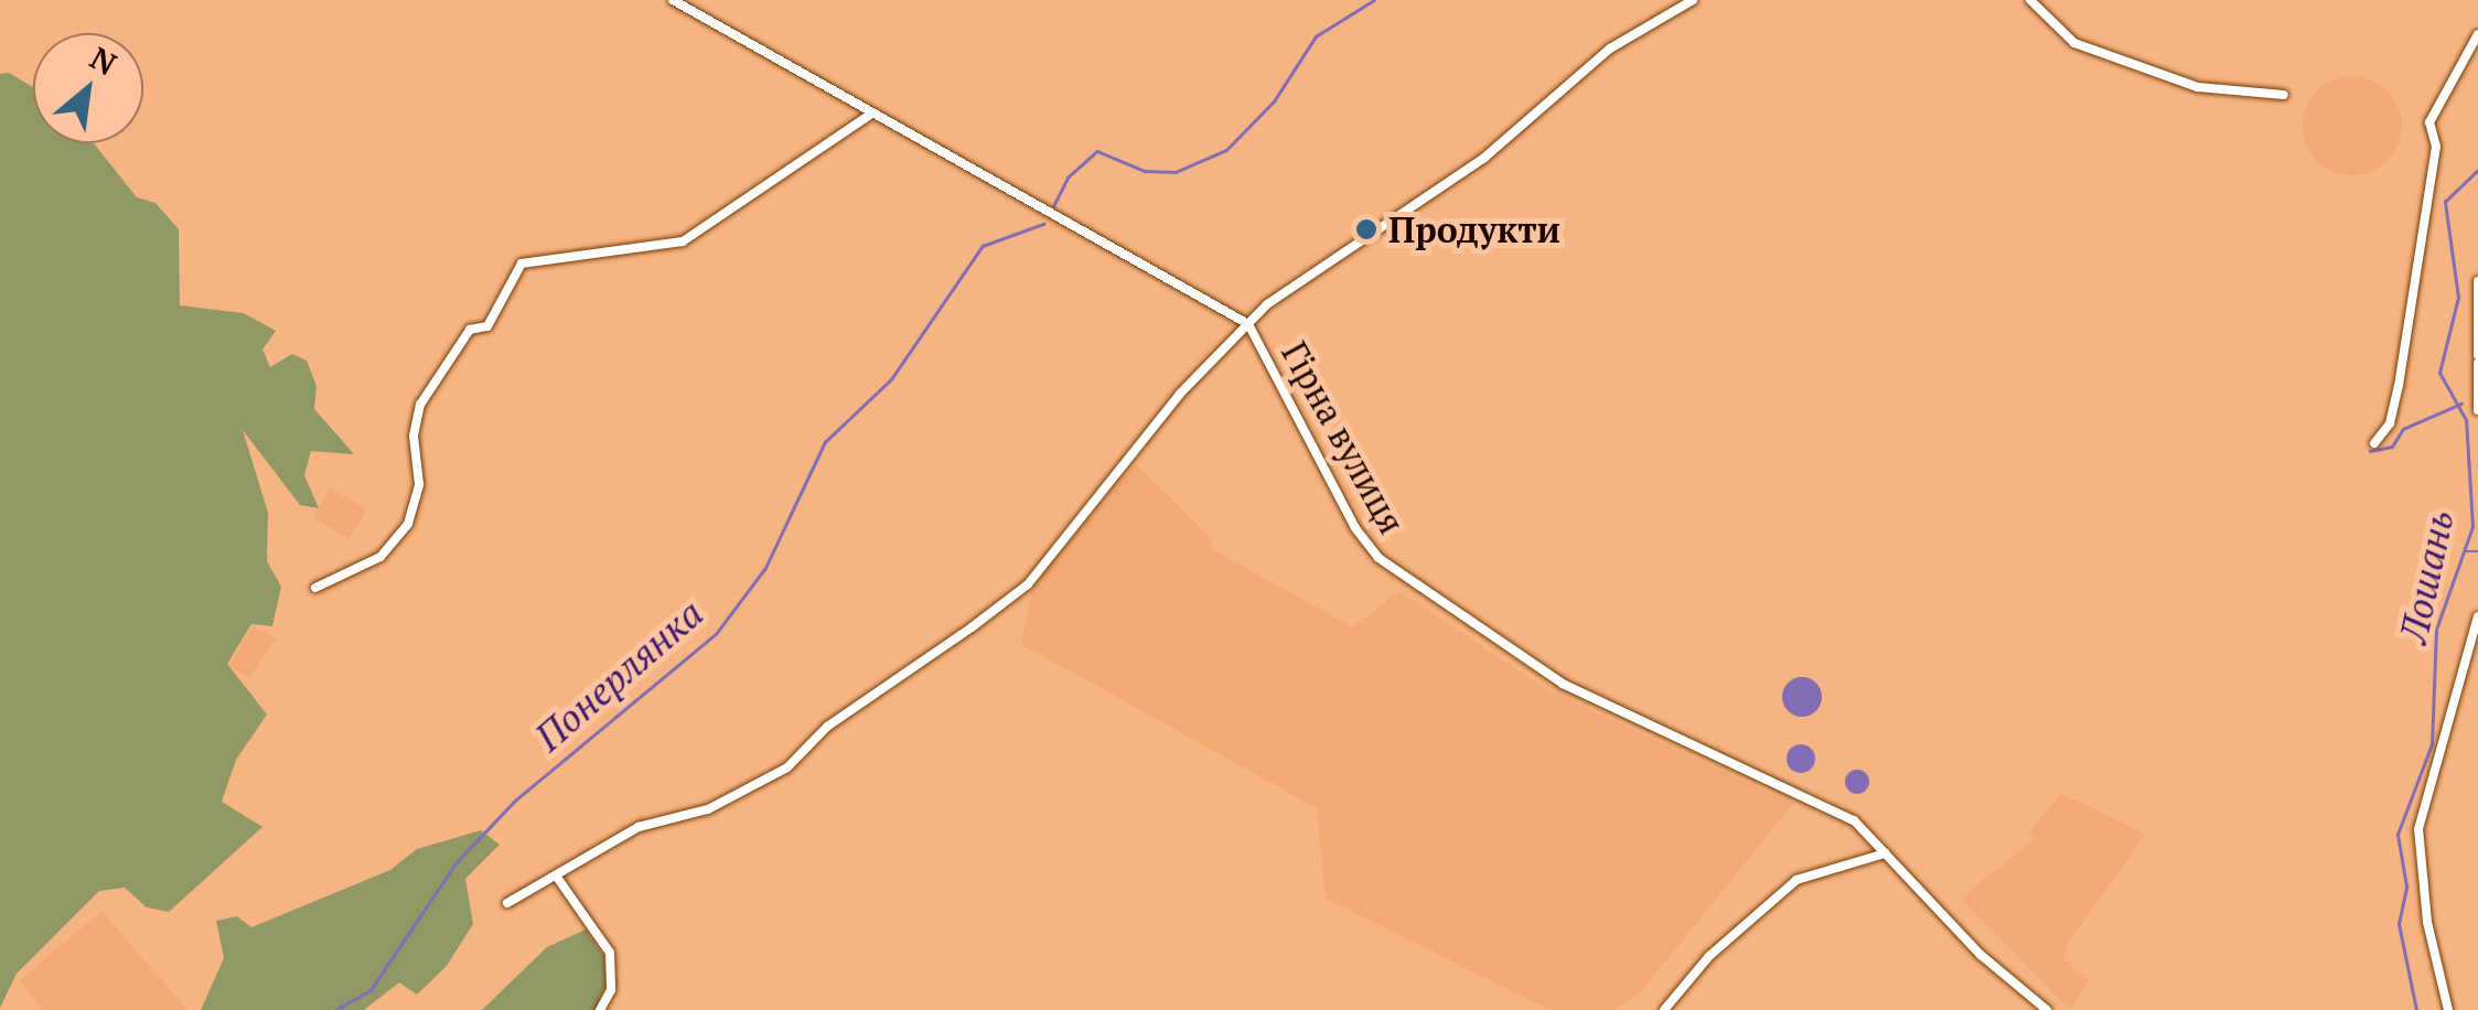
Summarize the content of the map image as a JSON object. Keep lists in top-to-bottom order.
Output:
{
  "streets": {
    "street": ["Гірна вулиця"]
  },
  "water": ["Лошань", "Понерлянка"],
  "places": ["Продукти"],
  "north": "top right"
}
